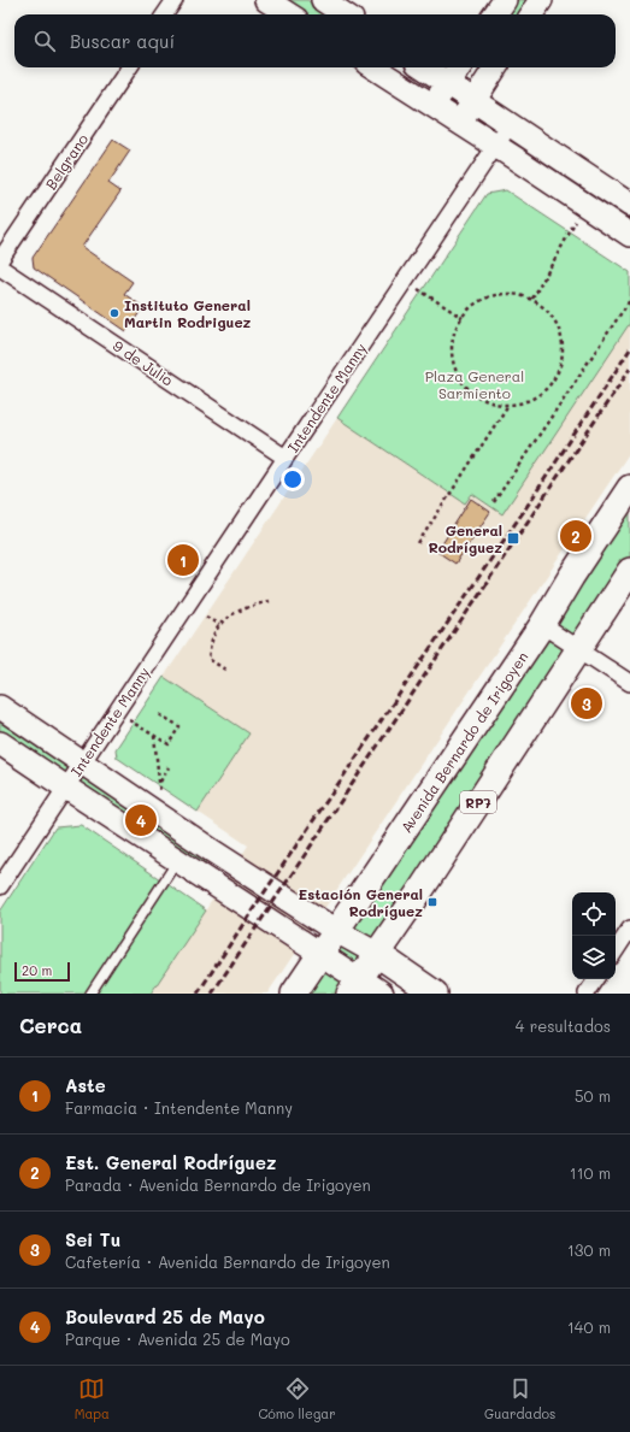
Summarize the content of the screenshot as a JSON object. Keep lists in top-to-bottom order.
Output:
{
  "streets": {
    "main road": ["Avenida Bernardo de Irigoyen", "RP7"],
    "street": ["Belgrano", "9 de Julio", "Intendente Manny"]
  },
  "crossings": [
    ["9 de Julio", "Intendente Manny"]
  ],
  "parks": ["Plaza General Sarmiento"],
  "places": {
    "other": ["Instituto General Martin Rodriguez"],
    "transit": ["General Rodríguez", "Estación General Rodríguez"]
  },
  "scale_bar": "20 m",
  "page": {
    "search": "Buscar aquí",
    "pins": [
      "2",
      "1",
      "3",
      "4"
    ],
    "scale": "20 m",
    "heading": ["Cerca", "4 resultados"],
    "list": [
      {
        "mark": "1",
        "name": "Aste",
        "note": "Farmacia · Intendente Manny",
        "value": "50 m"
      },
      {
        "mark": "2",
        "name": "Est. General Rodríguez",
        "note": "Parada · Avenida Bernardo de Irigoyen",
        "value": "110 m"
      },
      {
        "mark": "3",
        "name": "Sei Tu",
        "note": "Cafetería · Avenida Bernardo de Irigoyen",
        "value": "130 m"
      },
      {
        "mark": "4",
        "name": "Boulevard 25 de Mayo",
        "note": "Parque · Avenida 25 de Mayo",
        "value": "140 m"
      }
    ],
    "nav": ["Mapa", "Cómo llegar", "Guardados"]
  }
}
